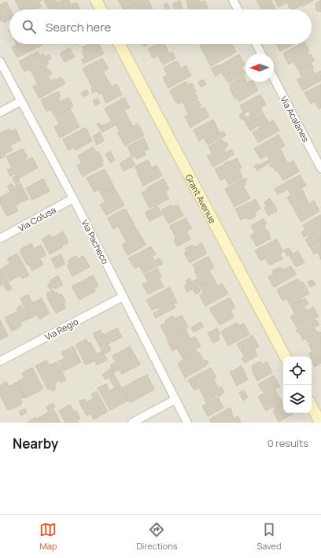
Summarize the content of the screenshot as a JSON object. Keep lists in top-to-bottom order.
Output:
{
  "streets": {
    "main road": ["Grant Avenue"],
    "street": [
      "Via Acalanes",
      "Via Colusa",
      "Via Pacheco",
      "Via Regio"
    ]
  },
  "crossings": [
    ["Via Colusa", "Via Pacheco"],
    ["Via Pacheco", "Via Regio"]
  ],
  "north": "left",
  "page": {
    "search": "Search here",
    "heading": ["Nearby", "0 results"],
    "nav": ["Map", "Directions", "Saved"]
  }
}
